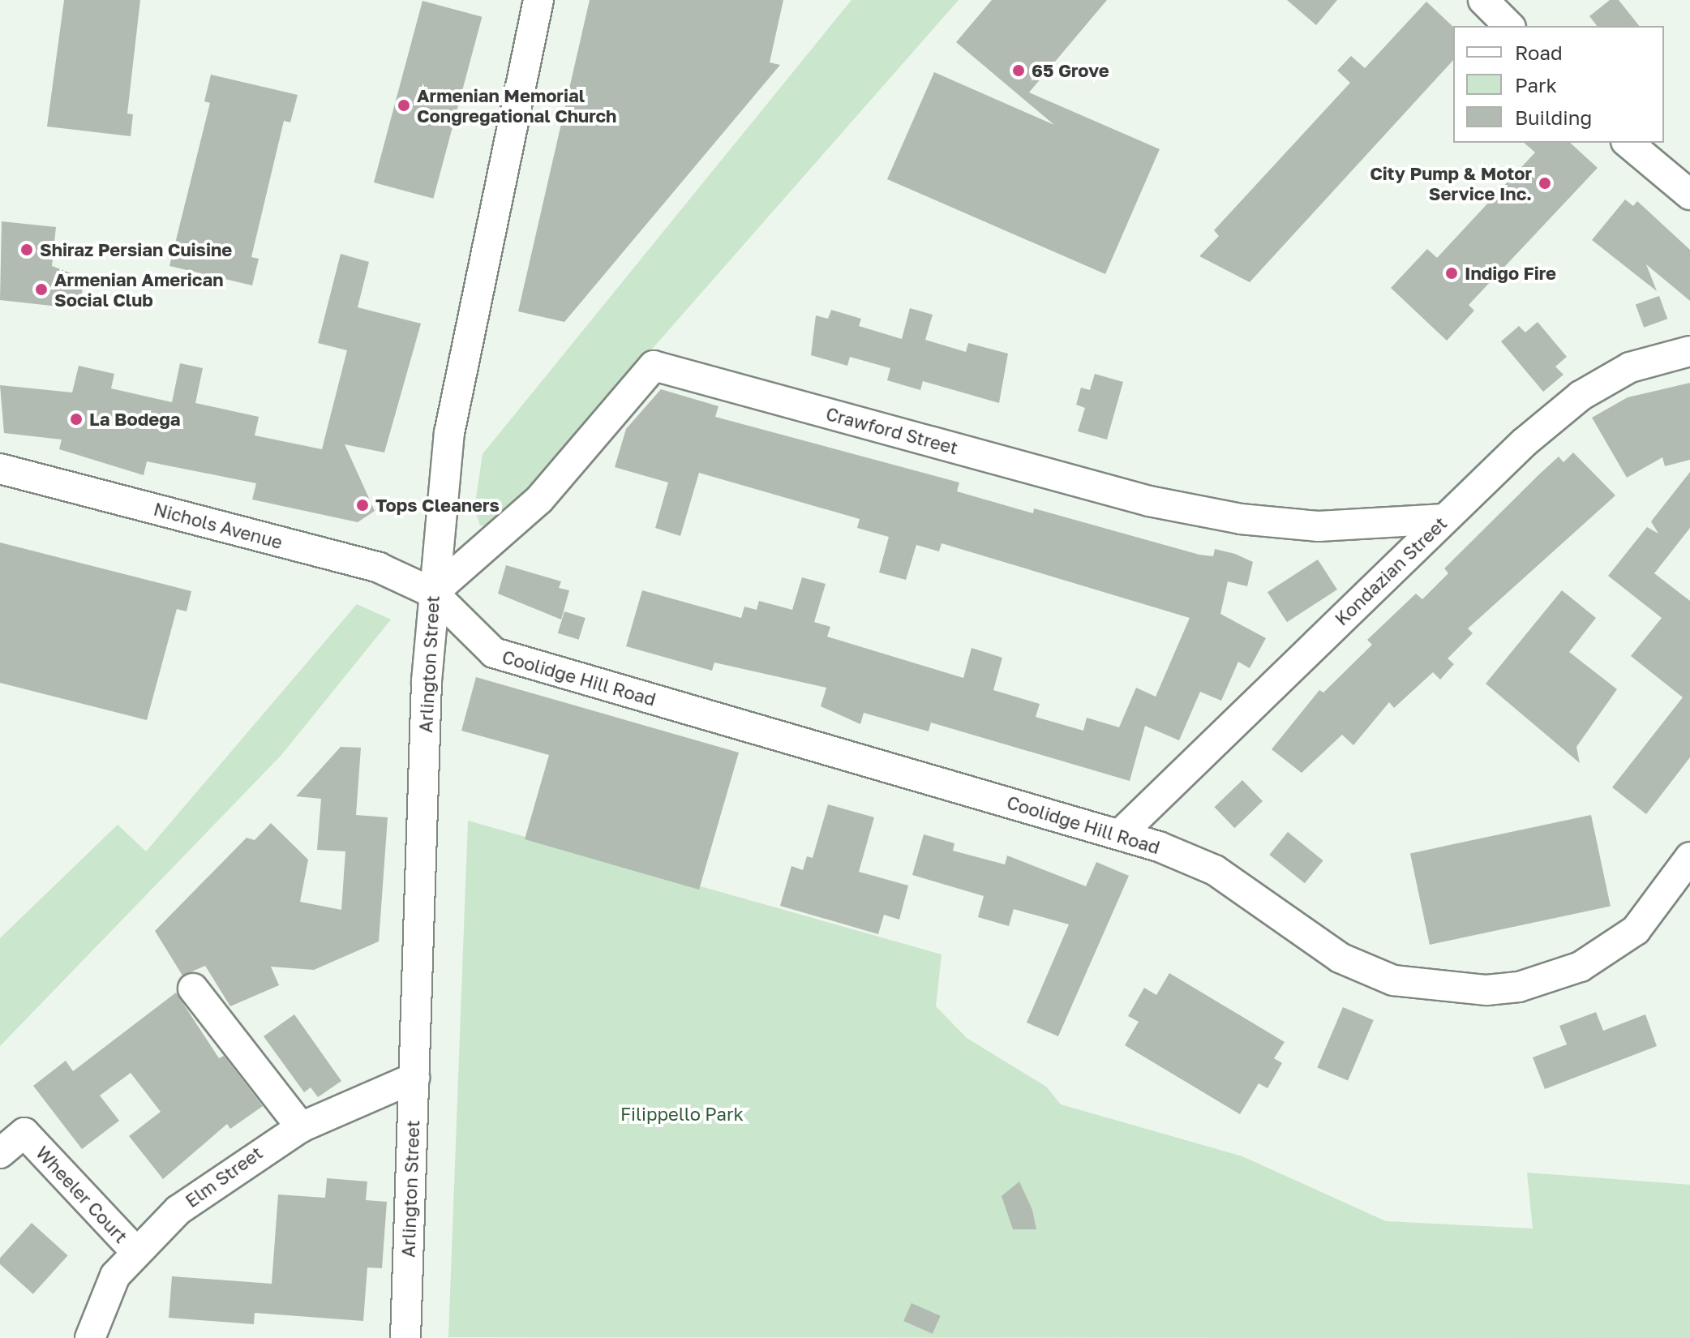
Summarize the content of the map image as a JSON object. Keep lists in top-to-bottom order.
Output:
{
  "streets": {
    "street": [
      "Crawford Street",
      "Nichols Avenue",
      "Kondazian Street",
      "Arlington Street",
      "Coolidge Hill Road",
      "Elm Street",
      "Wheeler Court"
    ]
  },
  "crossings": [
    ["Crawford Street", "Nichols Avenue"],
    ["Crawford Street", "Kondazian Street"],
    ["Crawford Street", "Arlington Street"],
    ["Crawford Street", "Coolidge Hill Road"],
    ["Nichols Avenue", "Arlington Street"],
    ["Nichols Avenue", "Coolidge Hill Road"],
    ["Kondazian Street", "Coolidge Hill Road"],
    ["Arlington Street", "Coolidge Hill Road"],
    ["Arlington Street", "Elm Street"],
    ["Elm Street", "Wheeler Court"]
  ],
  "parks": ["Filippello Park"],
  "places": [
    "65 Grove",
    "Armenian Memorial Congregational Church",
    "City Pump & Motor Service Inc.",
    "Shiraz Persian Cuisine",
    "Indigo Fire",
    "Armenian American Social Club",
    "La Bodega",
    "Tops Cleaners"
  ],
  "legend": ["Road", "Park", "Building"]
}
